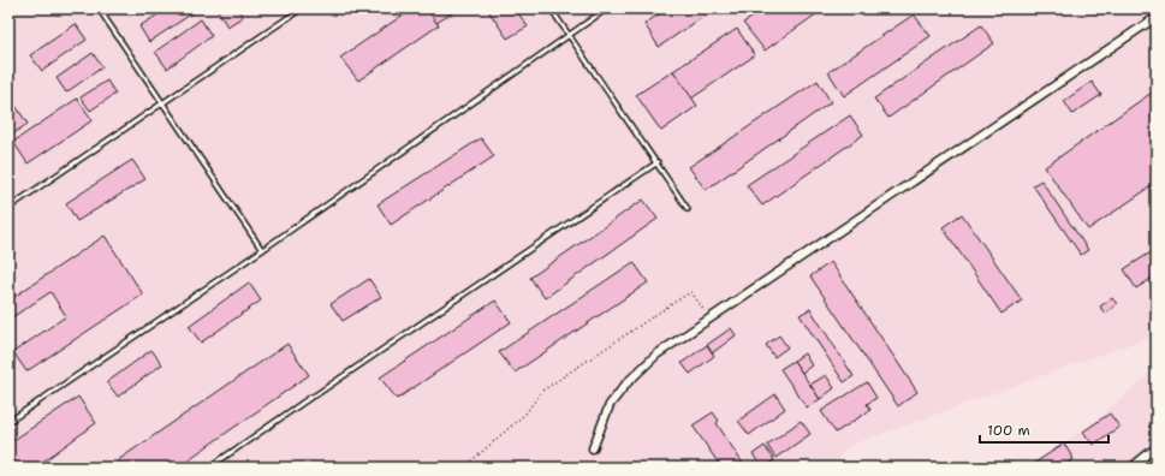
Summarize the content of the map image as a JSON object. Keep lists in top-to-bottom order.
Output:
{
  "scale_bar": "100 m"
}
